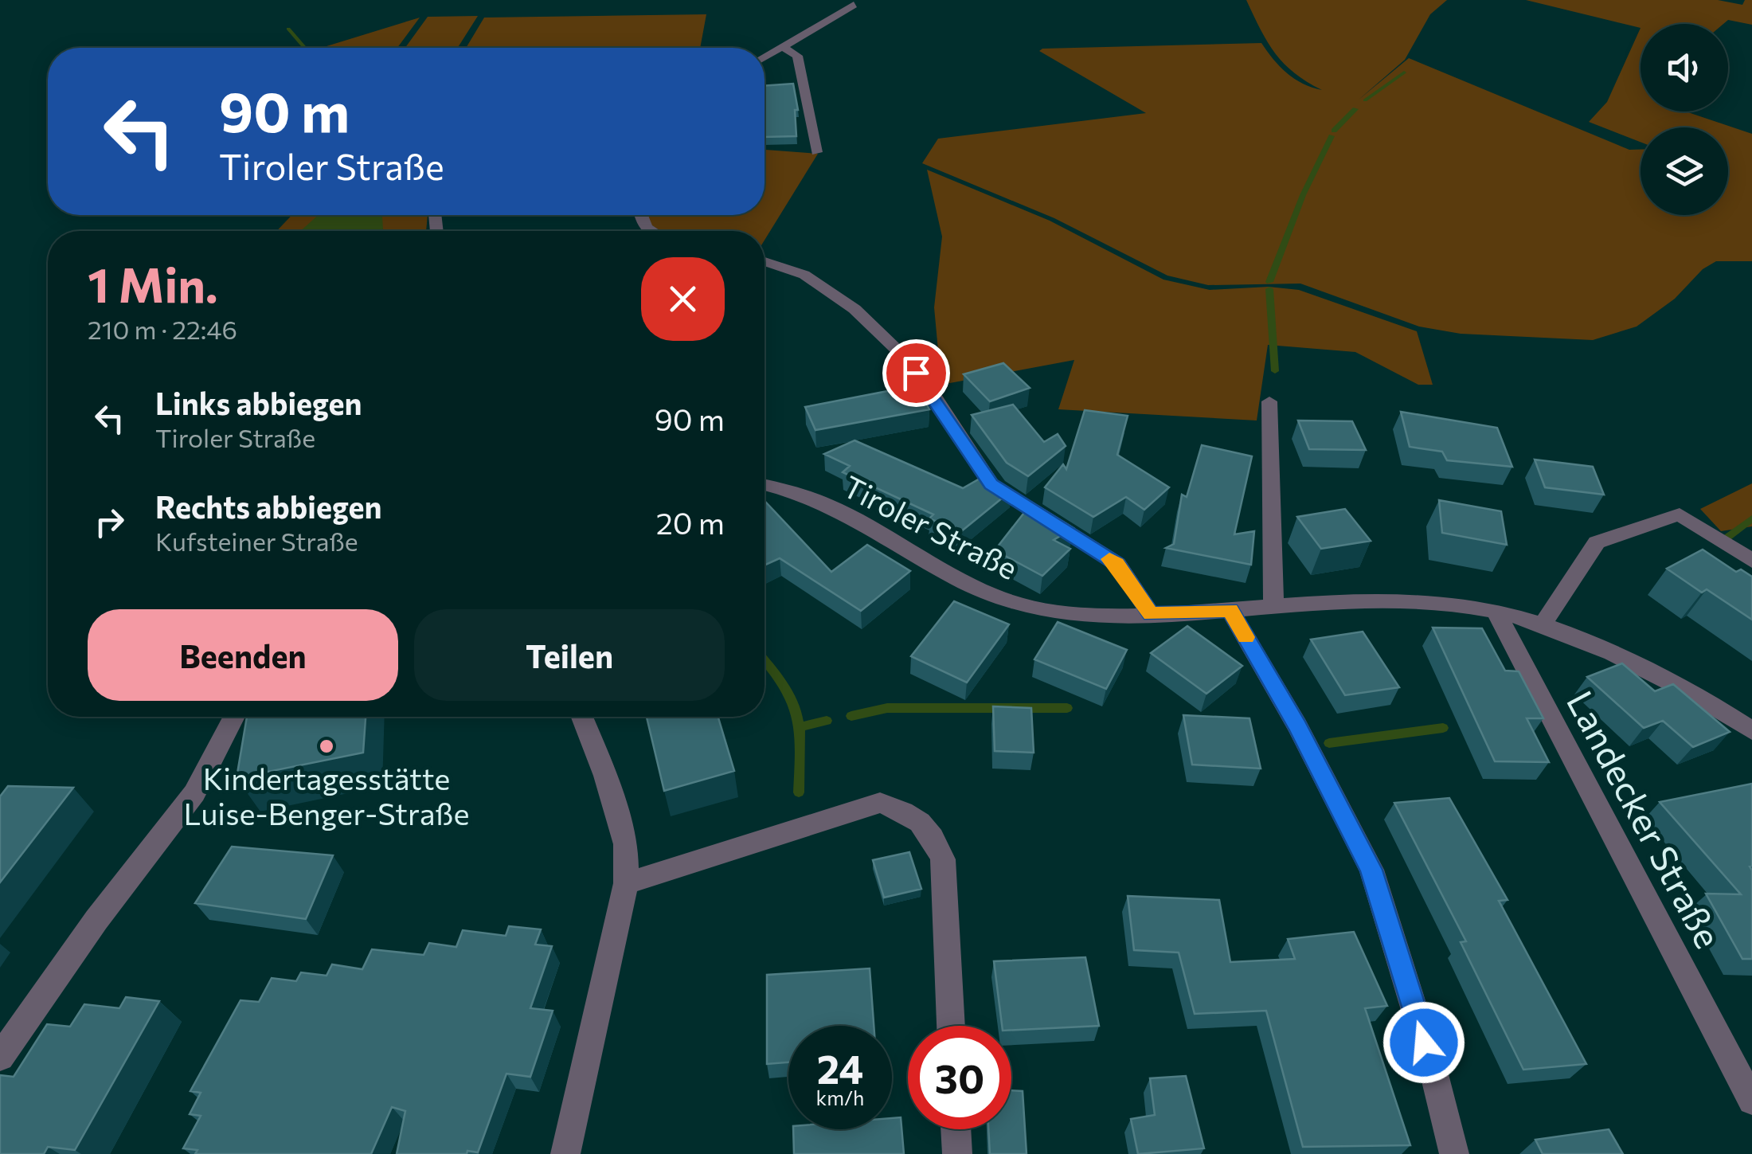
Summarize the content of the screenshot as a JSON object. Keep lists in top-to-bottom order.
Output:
{
  "streets": {
    "street": ["Tiroler Straße", "Landecker Straße"]
  },
  "crossings": [
    ["Tiroler Straße", "Landecker Straße"]
  ],
  "places": ["Kindertagesstätte Luise-Benger-Straße"],
  "page": {
    "turn": ["90 m", "Tiroler Straße"],
    "heading": ["1 Min.", "210 m · 22:46"],
    "list": [
      {
        "name": "Links abbiegen",
        "note": "Tiroler Straße",
        "value": "90 m"
      },
      {
        "name": "Rechts abbiegen",
        "note": "Kufsteiner Straße",
        "value": "20 m"
      }
    ],
    "buttons": ["Beenden", "Teilen"],
    "speed": "24 km/h",
    "limit": "30"
  }
}
